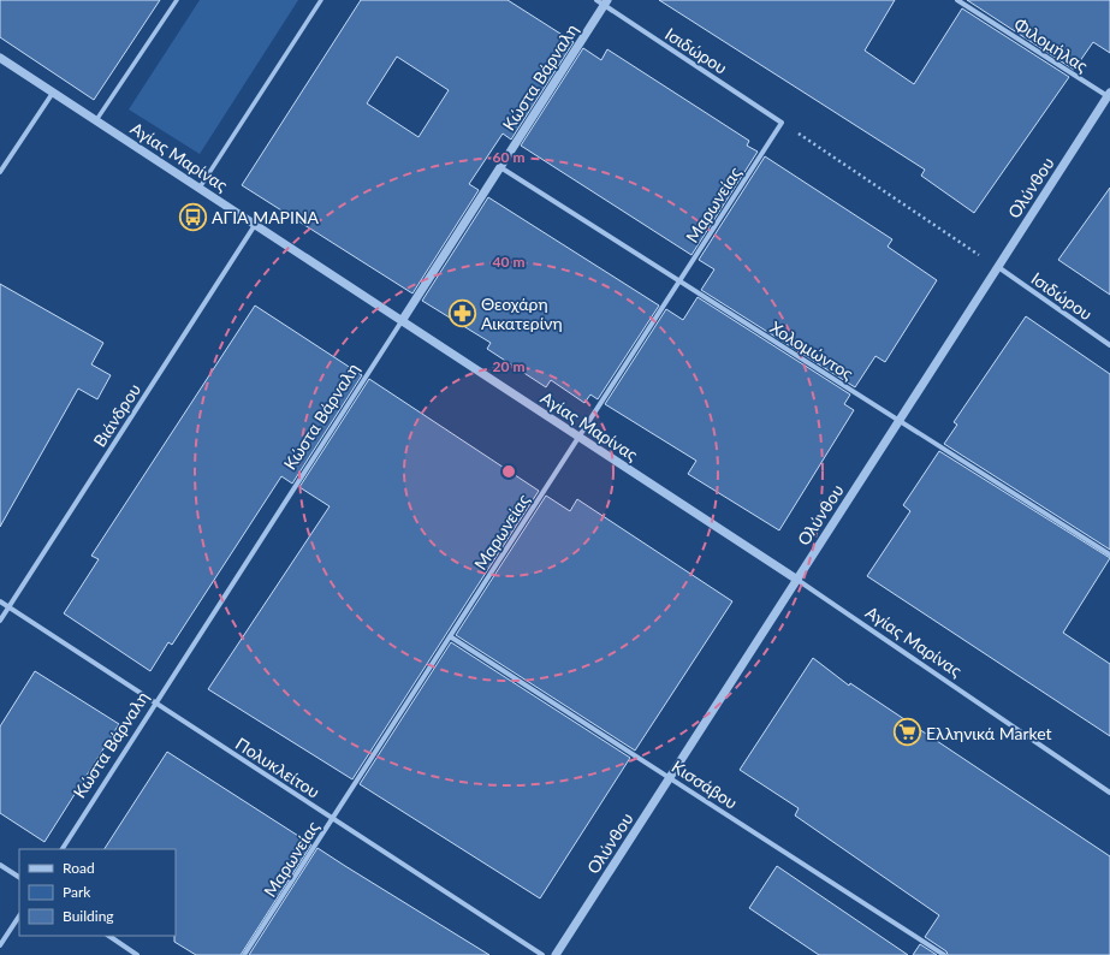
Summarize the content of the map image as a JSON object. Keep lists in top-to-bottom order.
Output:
{
  "streets": {
    "street": [
      "Φιλομήλας",
      "Ισιδώρου",
      "Κώστα Βάρναλη",
      "Αγίας Μαρίνας",
      "Ολύνθου",
      "Μαρωνείας",
      "Χολομώντος",
      "Βιάνδρου",
      "Πολυκλείτου",
      "Κισσάβου"
    ]
  },
  "crossings": [
    ["Φιλομήλας", "Ολύνθου"],
    ["Ισιδώρου", "Κώστα Βάρναλη"],
    ["Ισιδώρου", "Ολύνθου"],
    ["Ισιδώρου", "Μαρωνείας"],
    ["Κώστα Βάρναλη", "Αγίας Μαρίνας"],
    ["Κώστα Βάρναλη", "Χολομώντος"],
    ["Κώστα Βάρναλη", "Πολυκλείτου"],
    ["Αγίας Μαρίνας", "Ολύνθου"],
    ["Αγίας Μαρίνας", "Μαρωνείας"],
    ["Αγίας Μαρίνας", "Βιάνδρου"],
    ["Ολύνθου", "Χολομώντος"],
    ["Ολύνθου", "Κισσάβου"],
    ["Μαρωνείας", "Χολομώντος"],
    ["Μαρωνείας", "Πολυκλείτου"],
    ["Μαρωνείας", "Κισσάβου"],
    ["Βιάνδρου", "Πολυκλείτου"]
  ],
  "places": {
    "bus stop": ["ΑΓΙΑ ΜΑΡΙΝΑ"],
    "pharmacy": ["Θεοχάρη Αικατερίνη"],
    "supermarket": ["Ελληνικά Market"]
  },
  "legend": ["Road", "Park", "Building"],
  "rings": ["60 m", "40 m", "20 m"]
}
